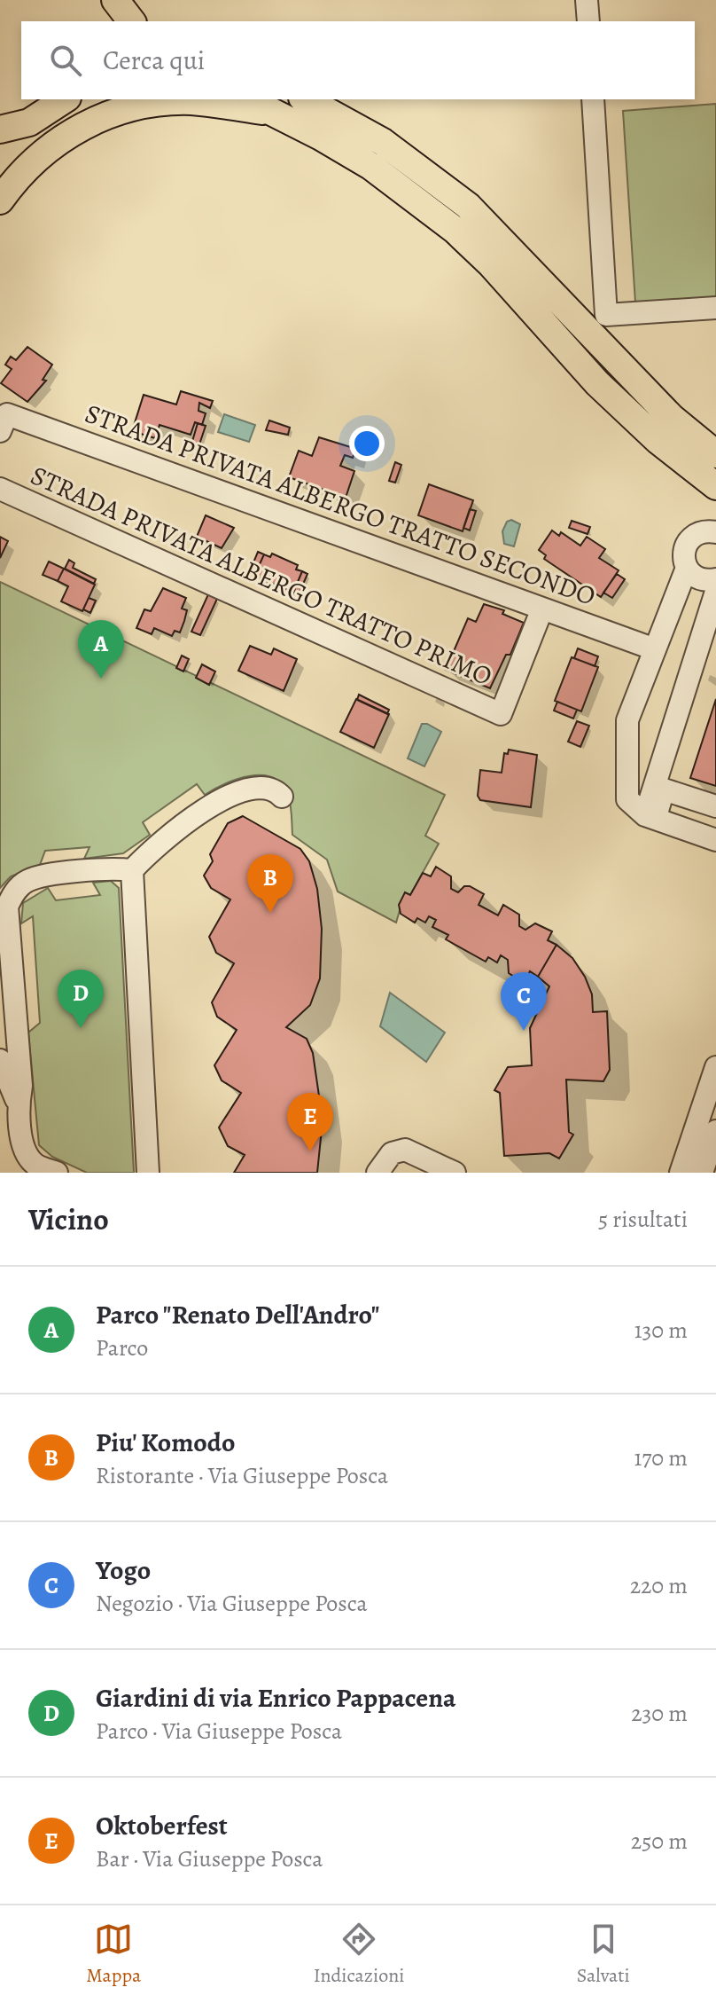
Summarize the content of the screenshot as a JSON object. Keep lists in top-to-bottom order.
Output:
{
  "streets": {
    "street": ["STRADA PRIVATA ALBERGO TRATTO SECONDO", "STRADA PRIVATA ALBERGO TRATTO PRIMO"]
  },
  "crossings": [
    ["STRADA PRIVATA ALBERGO TRATTO SECONDO", "STRADA PRIVATA ALBERGO TRATTO PRIMO"]
  ],
  "page": {
    "search": "Cerca qui",
    "pins": [
      "A",
      "B",
      "D",
      "C",
      "E"
    ],
    "heading": ["Vicino", "5 risultati"],
    "list": [
      {
        "mark": "A",
        "name": "Parco \"Renato Dell'Andro\"",
        "note": "Parco",
        "value": "130 m"
      },
      {
        "mark": "B",
        "name": "Piu' Komodo",
        "note": "Ristorante · Via Giuseppe Posca",
        "value": "170 m"
      },
      {
        "mark": "C",
        "name": "Yogo",
        "note": "Negozio · Via Giuseppe Posca",
        "value": "220 m"
      },
      {
        "mark": "D",
        "name": "Giardini di via Enrico Pappacena",
        "note": "Parco · Via Giuseppe Posca",
        "value": "230 m"
      },
      {
        "mark": "E",
        "name": "Oktoberfest",
        "note": "Bar · Via Giuseppe Posca",
        "value": "250 m"
      }
    ],
    "nav": ["Mappa", "Indicazioni", "Salvati"]
  }
}
